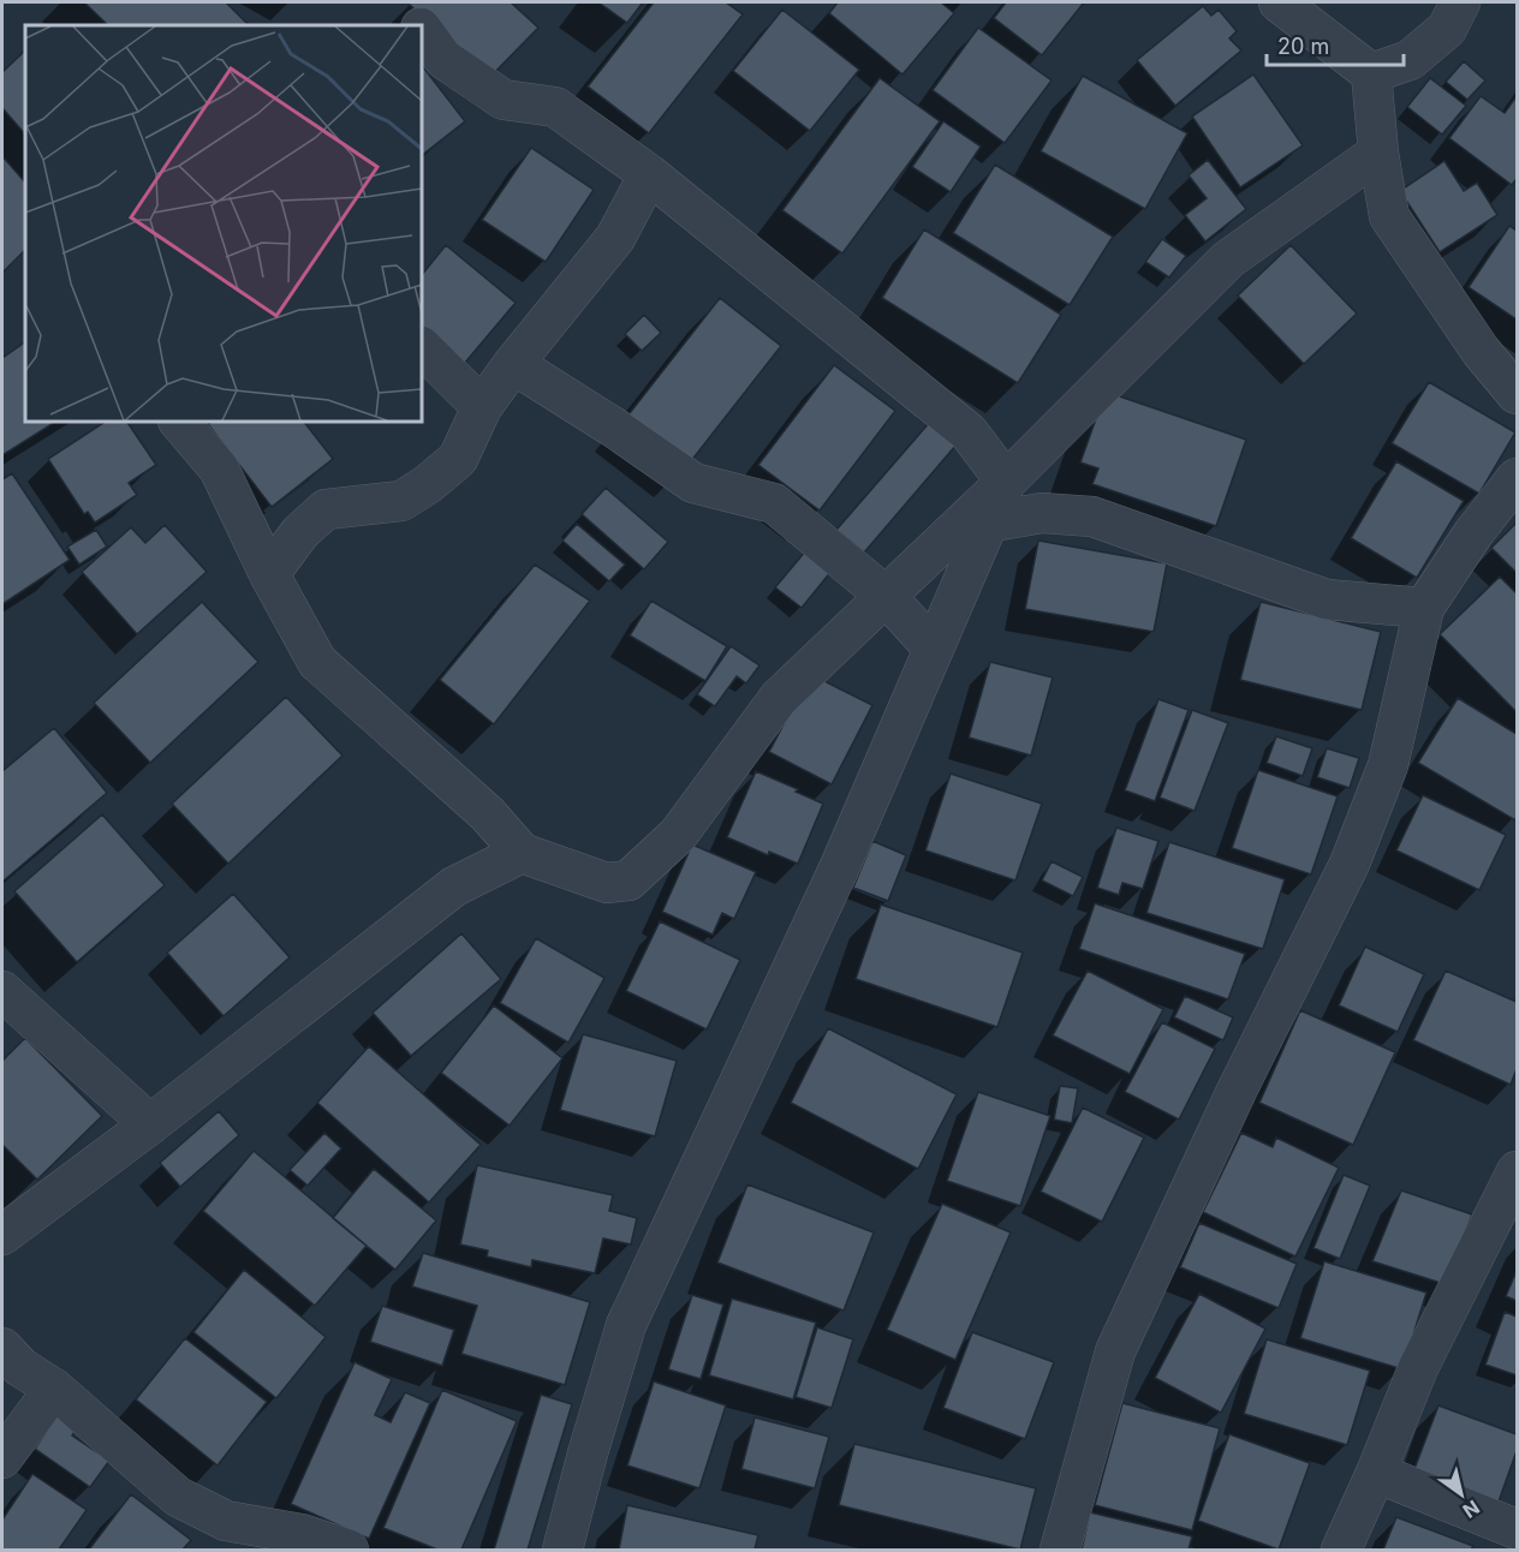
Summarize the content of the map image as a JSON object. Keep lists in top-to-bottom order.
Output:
{
  "scale_bar": "20 m",
  "north": "bottom right"
}
